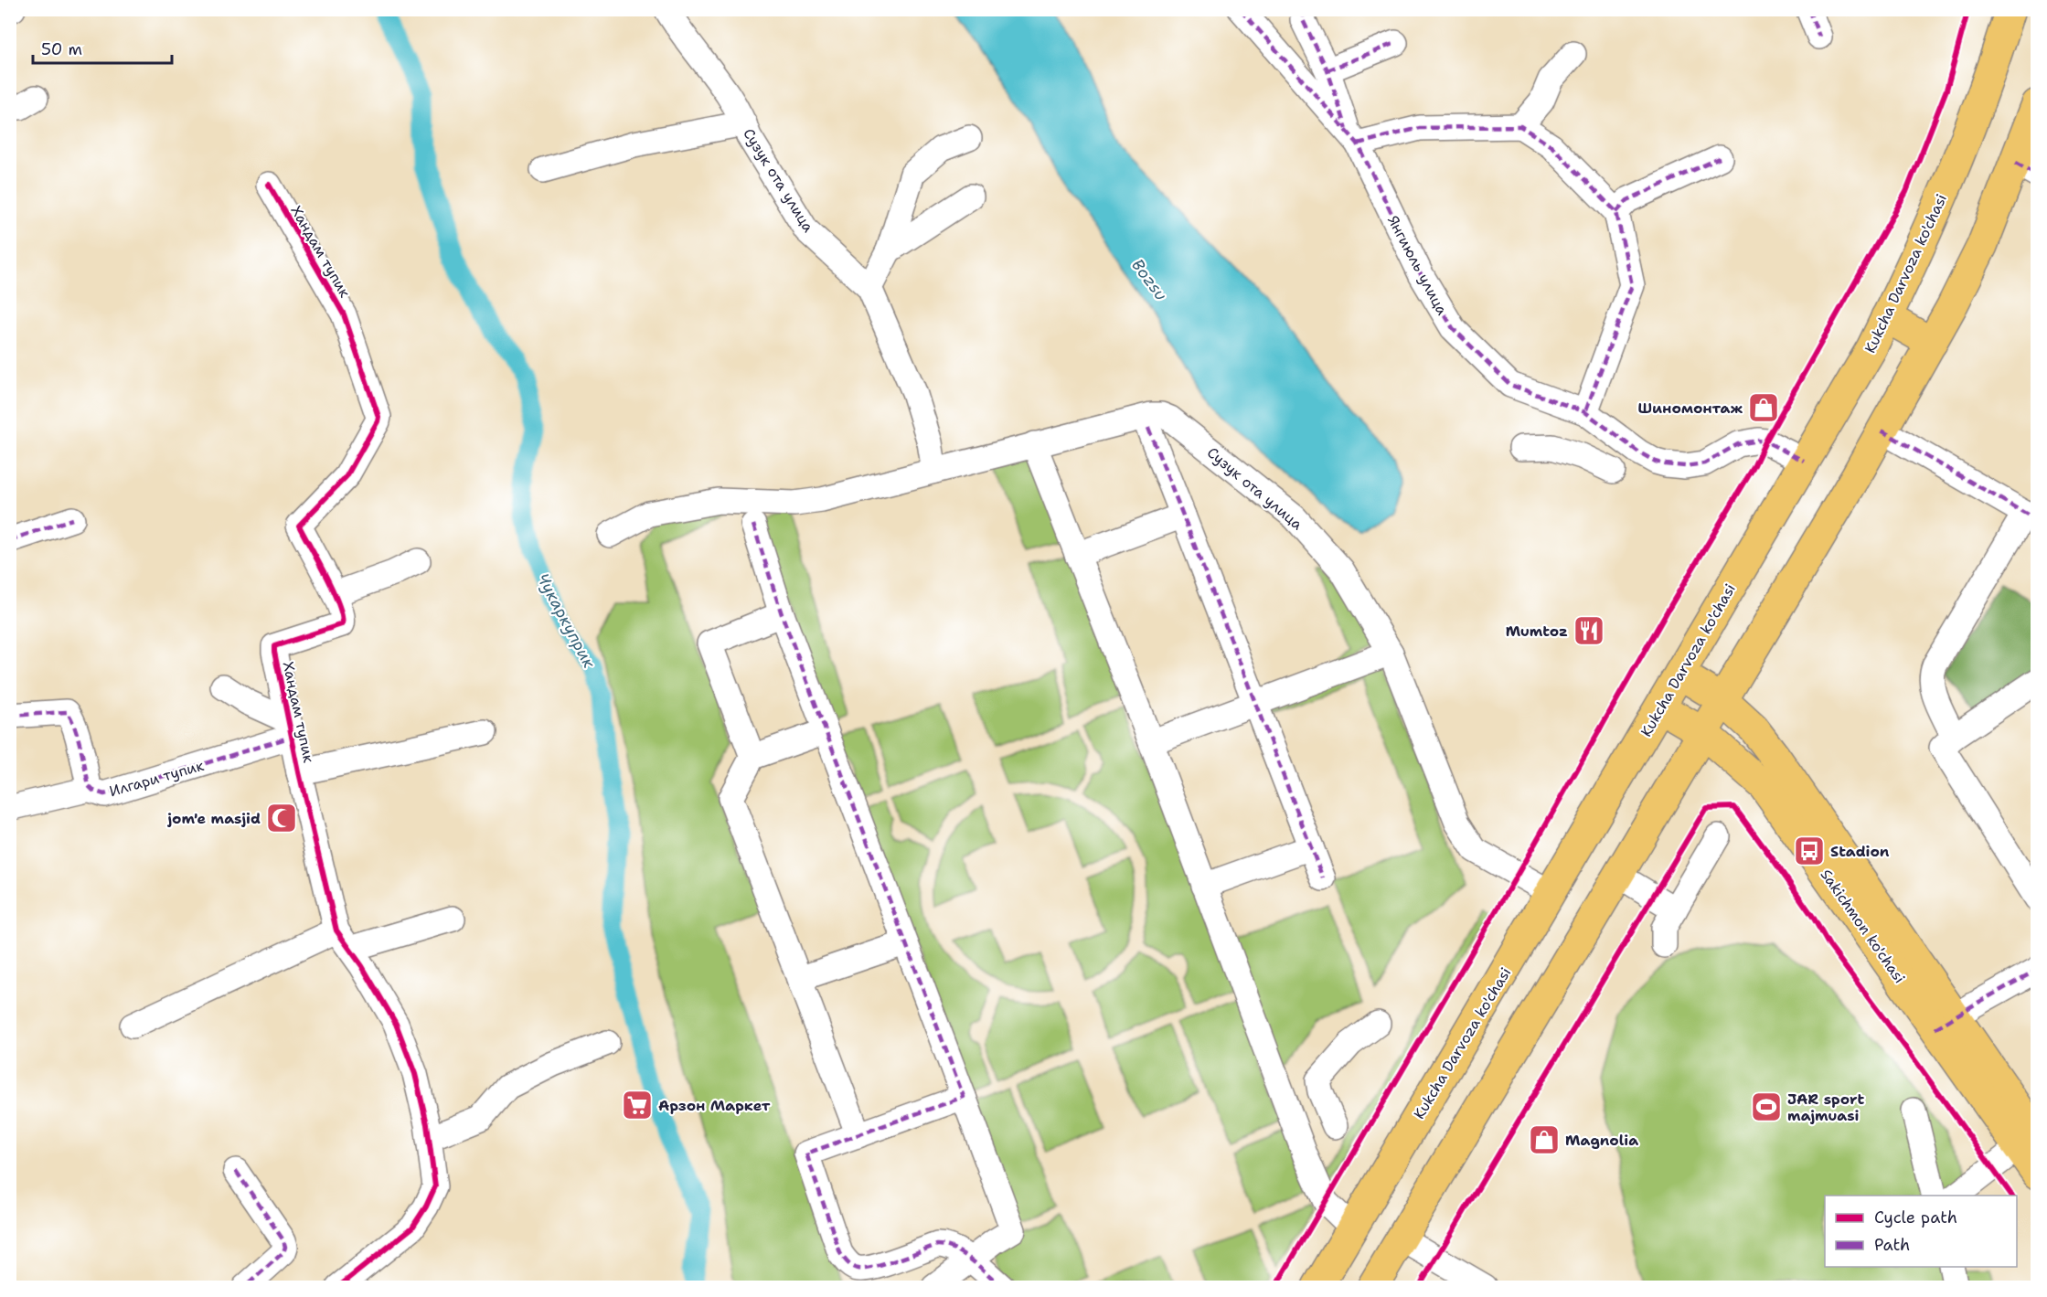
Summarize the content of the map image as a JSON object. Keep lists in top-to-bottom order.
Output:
{
  "streets": {
    "main road": ["Kukcha Darvoza ko'chasi", "Sakichmon ko'chasi"],
    "street": [
      "Сузук ота улица",
      "Хандам тупик",
      "Янгиюль улица",
      "Илгари тупик"
    ]
  },
  "crossings": [
    ["Сузук ота улица", "Kukcha Darvoza ko'chasi"],
    ["Хандам тупик", "Илгари тупик"],
    ["Янгиюль улица", "Kukcha Darvoza ko'chasi"],
    ["Kukcha Darvoza ko'chasi", "Sakichmon ko'chasi"]
  ],
  "water": ["Bozsu", "Чукаркуприк"],
  "places": {
    "shop": ["Шиномонтаж", "Magnolia"],
    "restaurant": ["Mumtoz"],
    "mosque": ["jom'e masjid"],
    "bus stop": ["Stadion"],
    "supermarket": ["Арзон Маркет"],
    "sports": ["JAR sport majmuasi"]
  },
  "legend": ["Cycle path", "Path"],
  "scale_bar": "50 m"
}
